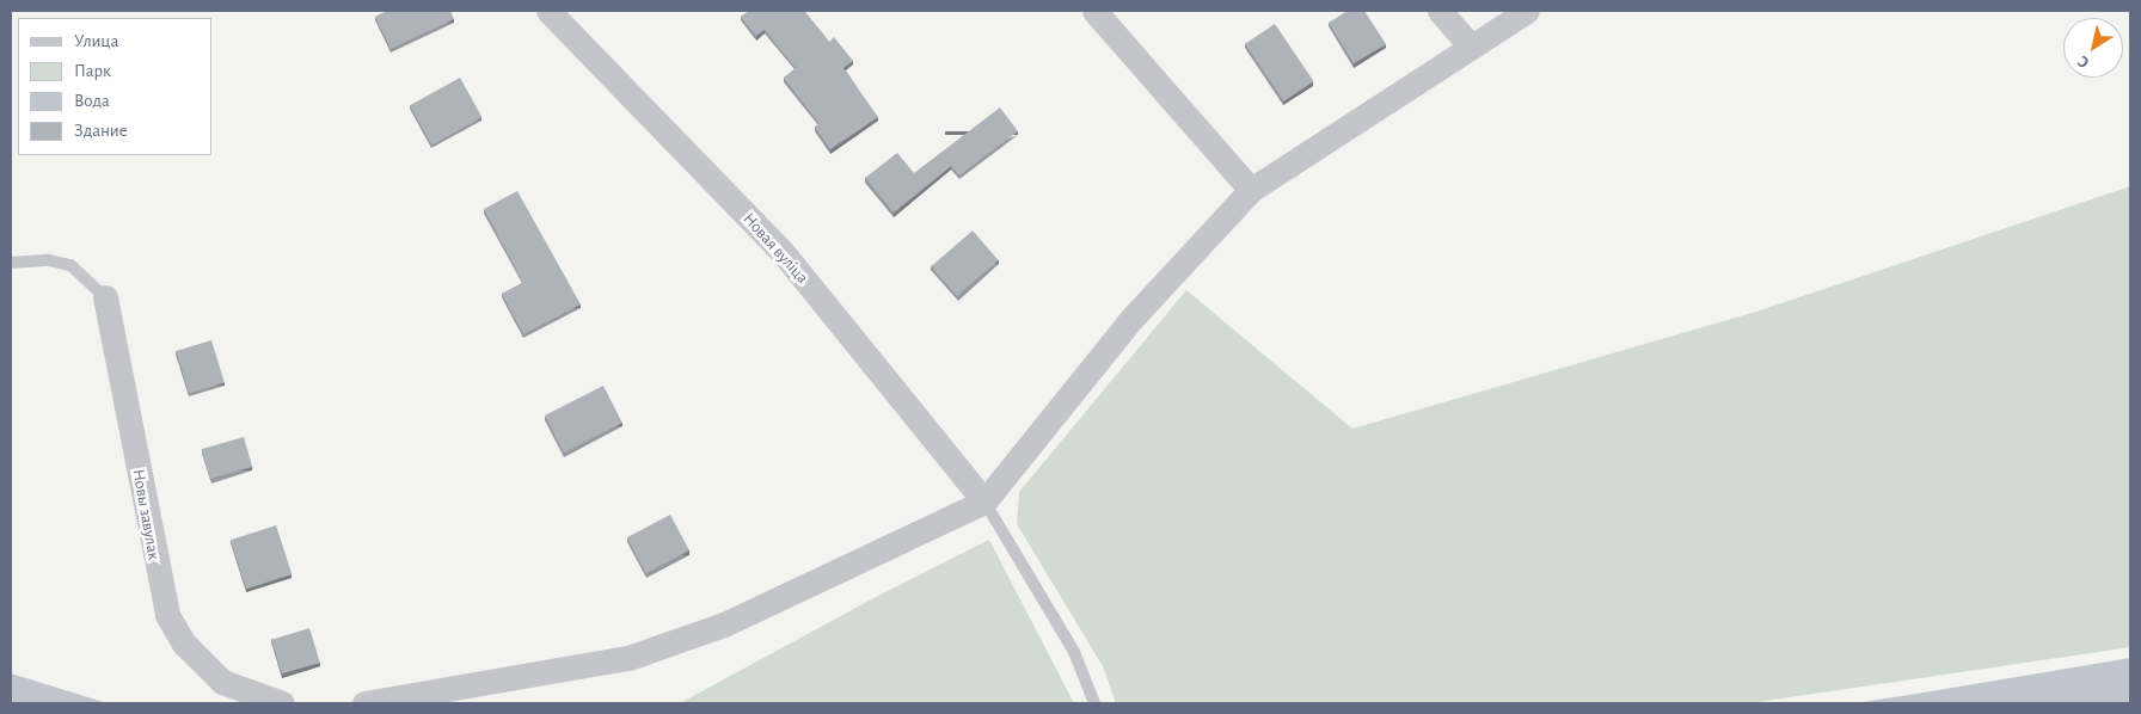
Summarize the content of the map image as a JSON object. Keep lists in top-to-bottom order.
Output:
{
  "streets": {
    "street": ["Новая вуліца", "Новы завулак"]
  },
  "legend": [
    "Улица",
    "Парк",
    "Вода",
    "Здание"
  ],
  "north": "bottom left"
}
